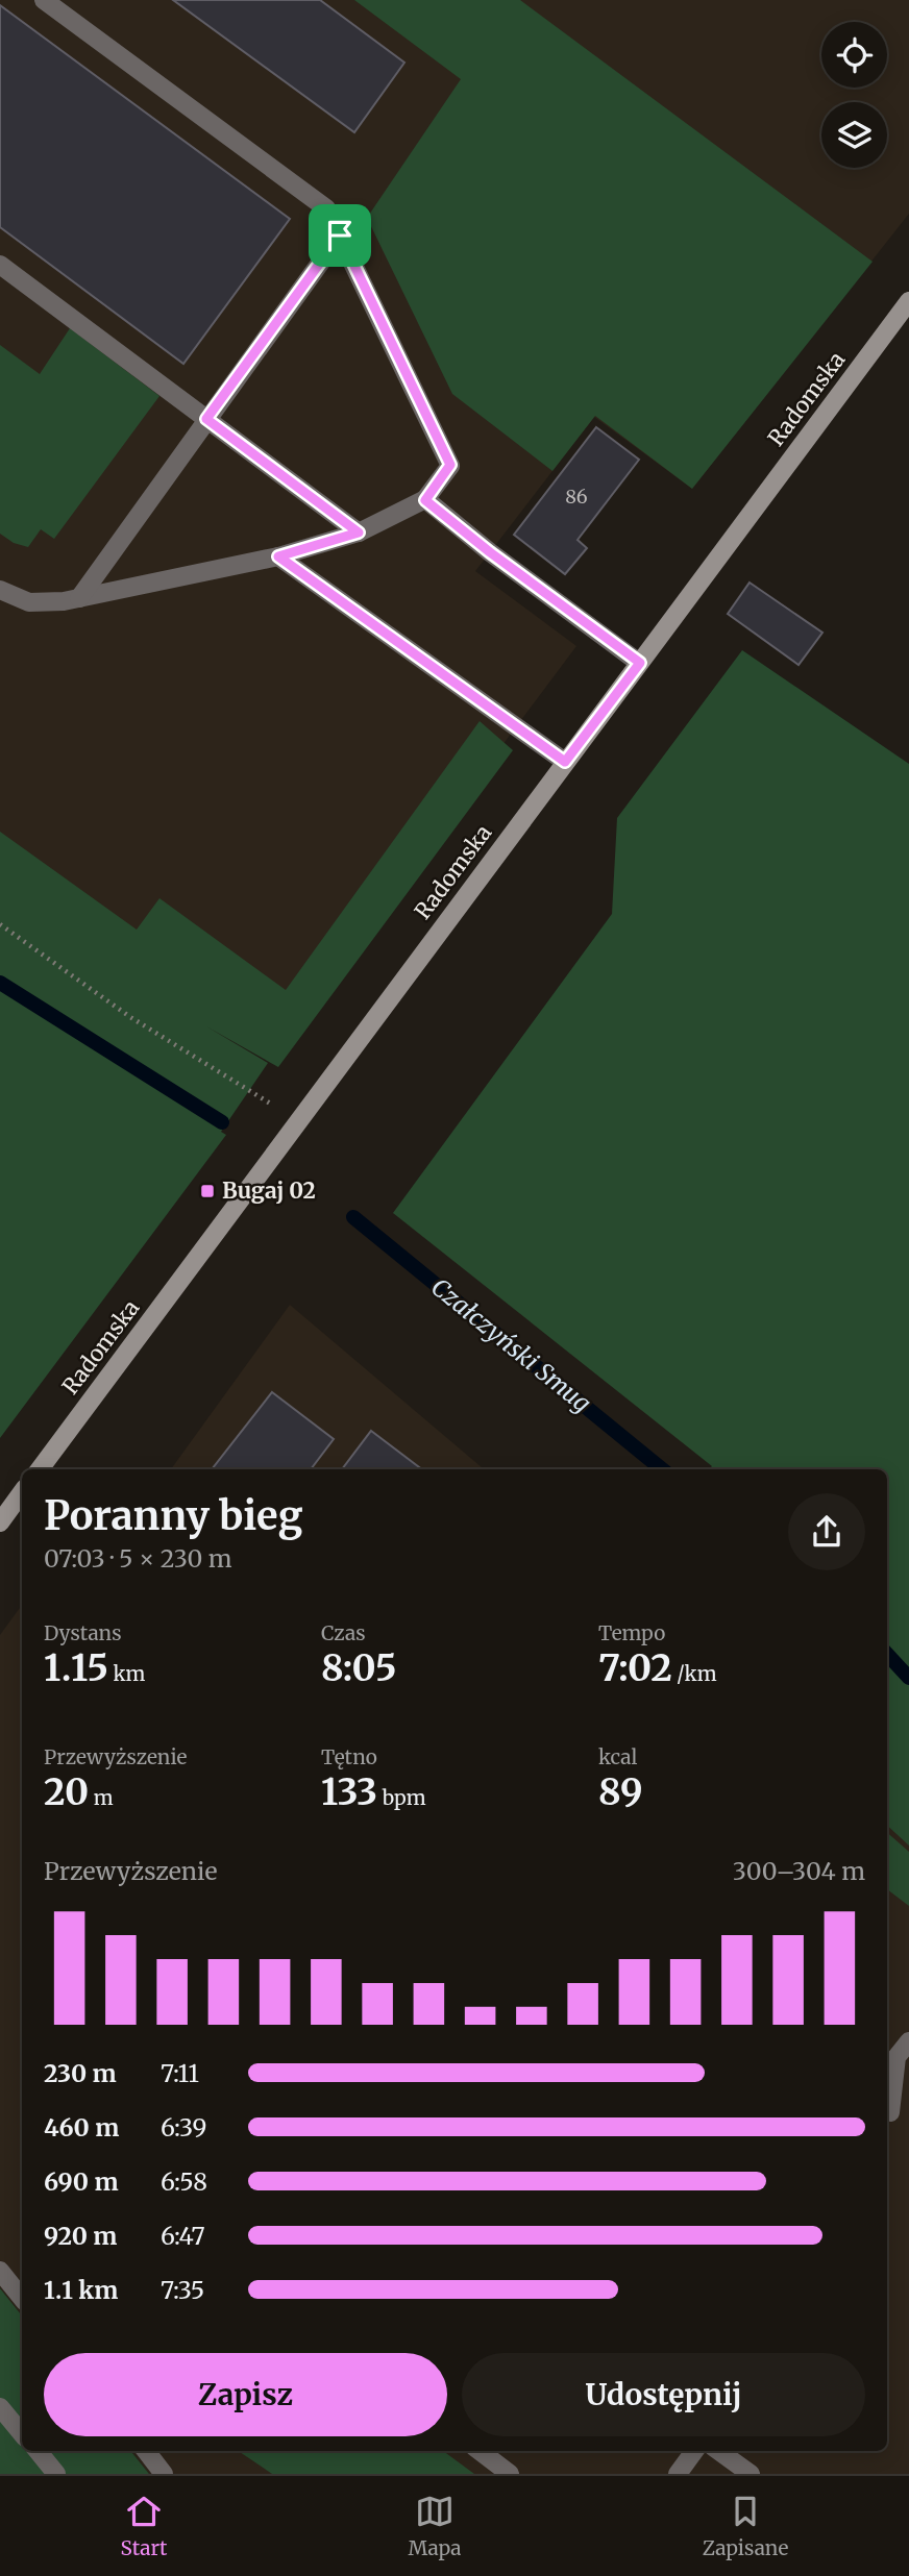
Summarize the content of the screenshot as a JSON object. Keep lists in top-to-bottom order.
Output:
{
  "streets": {
    "street": ["Radomska"]
  },
  "water": ["Czałczyński Smug"],
  "places": {
    "transit": ["Bugaj 02"]
  },
  "house_numbers": ["86"],
  "page": {
    "heading": ["Poranny bieg", "07:03 · 5 × 230 m"],
    "stats": [
      ["Dystans", "1.15 km"],
      ["Czas", "8:05"],
      ["Tempo", "7:02 /km"],
      ["Przewyższenie", "20 m"],
      ["Tętno", "133 bpm"],
      ["kcal", "89"]
    ],
    "chart": ["Przewyższenie", "300–304 m"],
    "list": [
      {
        "name": "230 m",
        "note": "7:11"
      },
      {
        "name": "460 m",
        "note": "6:39"
      },
      {
        "name": "690 m",
        "note": "6:58"
      },
      {
        "name": "920 m",
        "note": "6:47"
      },
      {
        "name": "1.1 km",
        "note": "7:35"
      }
    ],
    "buttons": ["Zapisz", "Udostępnij"],
    "tabs": ["Start", "Mapa", "Zapisane"]
  }
}
